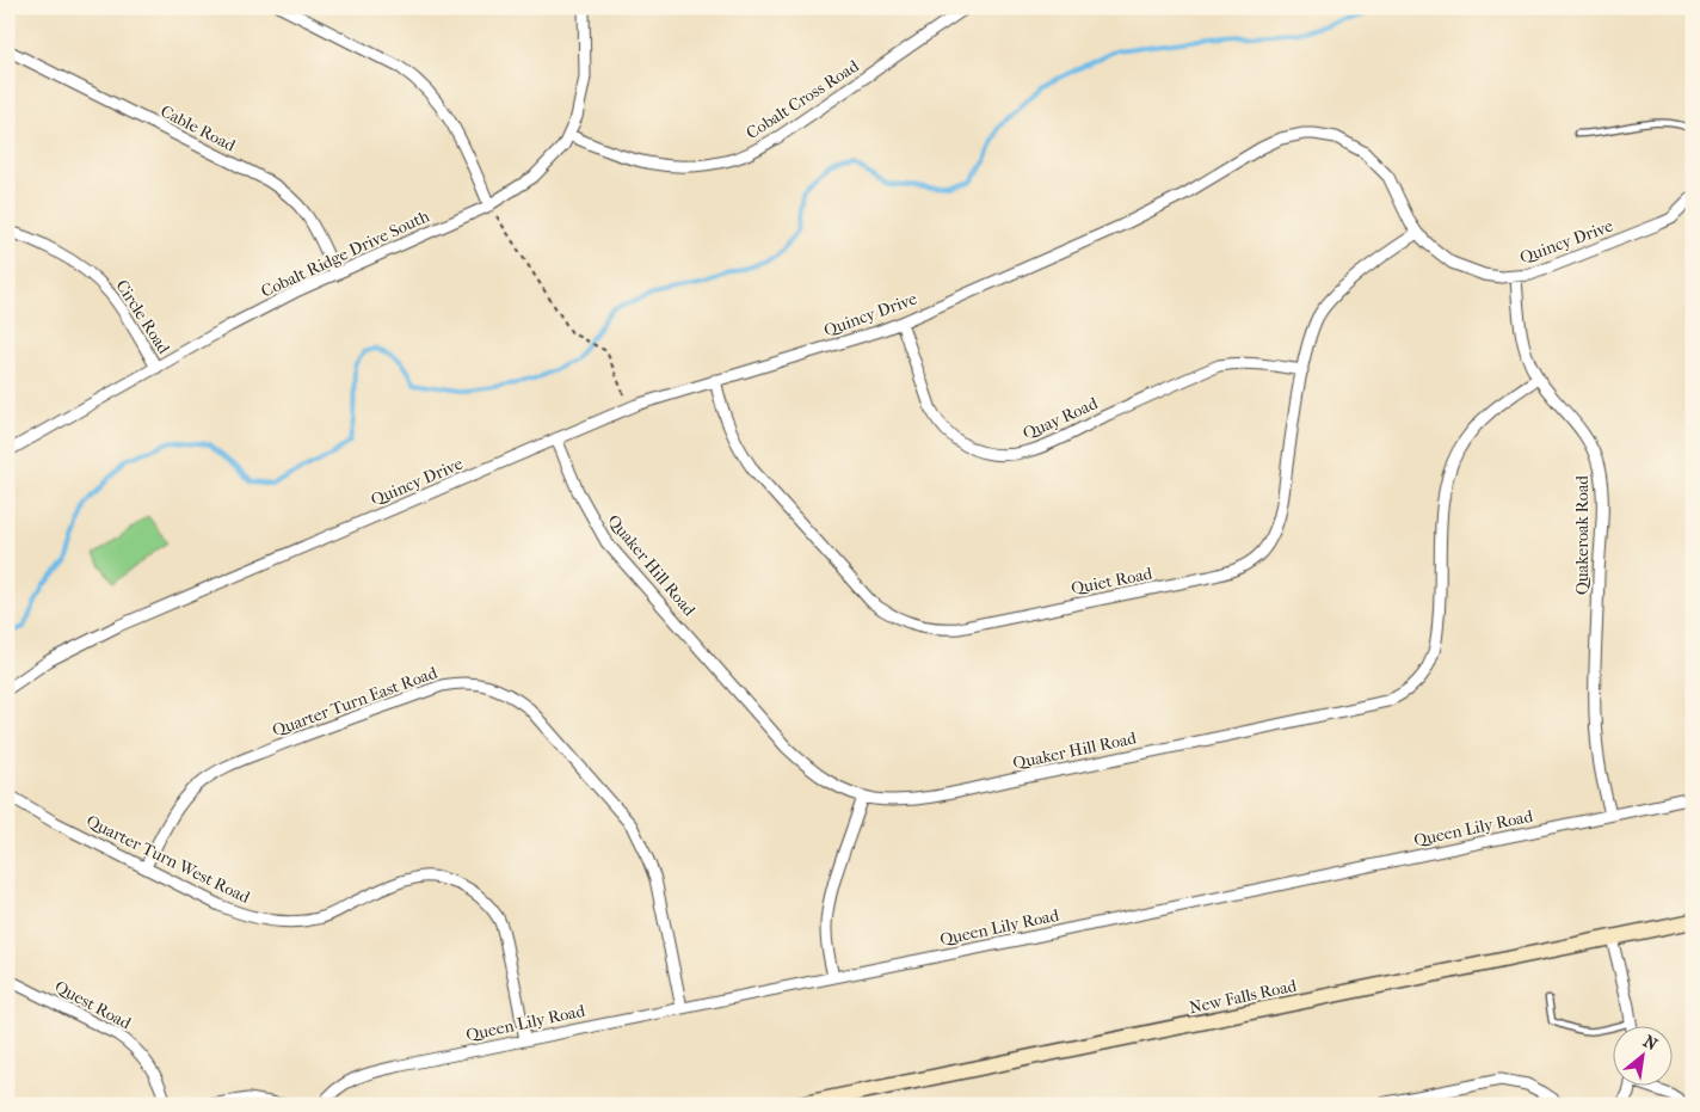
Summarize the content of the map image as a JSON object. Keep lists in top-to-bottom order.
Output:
{
  "streets": {
    "main road": ["New Falls Road"],
    "street": [
      "Cobalt Cross Road",
      "Cable Road",
      "Quincy Drive",
      "Cobalt Ridge Drive South",
      "Circle Road",
      "Quay Road",
      "Quakeroak Road",
      "Quaker Hill Road",
      "Quiet Road",
      "Quarter Turn East Road",
      "Queen Lily Road",
      "Quarter Turn West Road",
      "Quest Road"
    ]
  },
  "crossings": [
    ["Cobalt Cross Road", "Cobalt Ridge Drive South"],
    ["Cable Road", "Cobalt Ridge Drive South"],
    ["Quincy Drive", "Quay Road"],
    ["Quincy Drive", "Quakeroak Road"],
    ["Quincy Drive", "Quaker Hill Road"],
    ["Quincy Drive", "Quiet Road"],
    ["Cobalt Ridge Drive South", "Circle Road"],
    ["Quay Road", "Quiet Road"],
    ["Quakeroak Road", "Quaker Hill Road"],
    ["Quakeroak Road", "Queen Lily Road"],
    ["Quarter Turn East Road", "Queen Lily Road"],
    ["Quarter Turn East Road", "Quarter Turn West Road"],
    ["Queen Lily Road", "Quarter Turn West Road"]
  ],
  "north": "top right"
}
